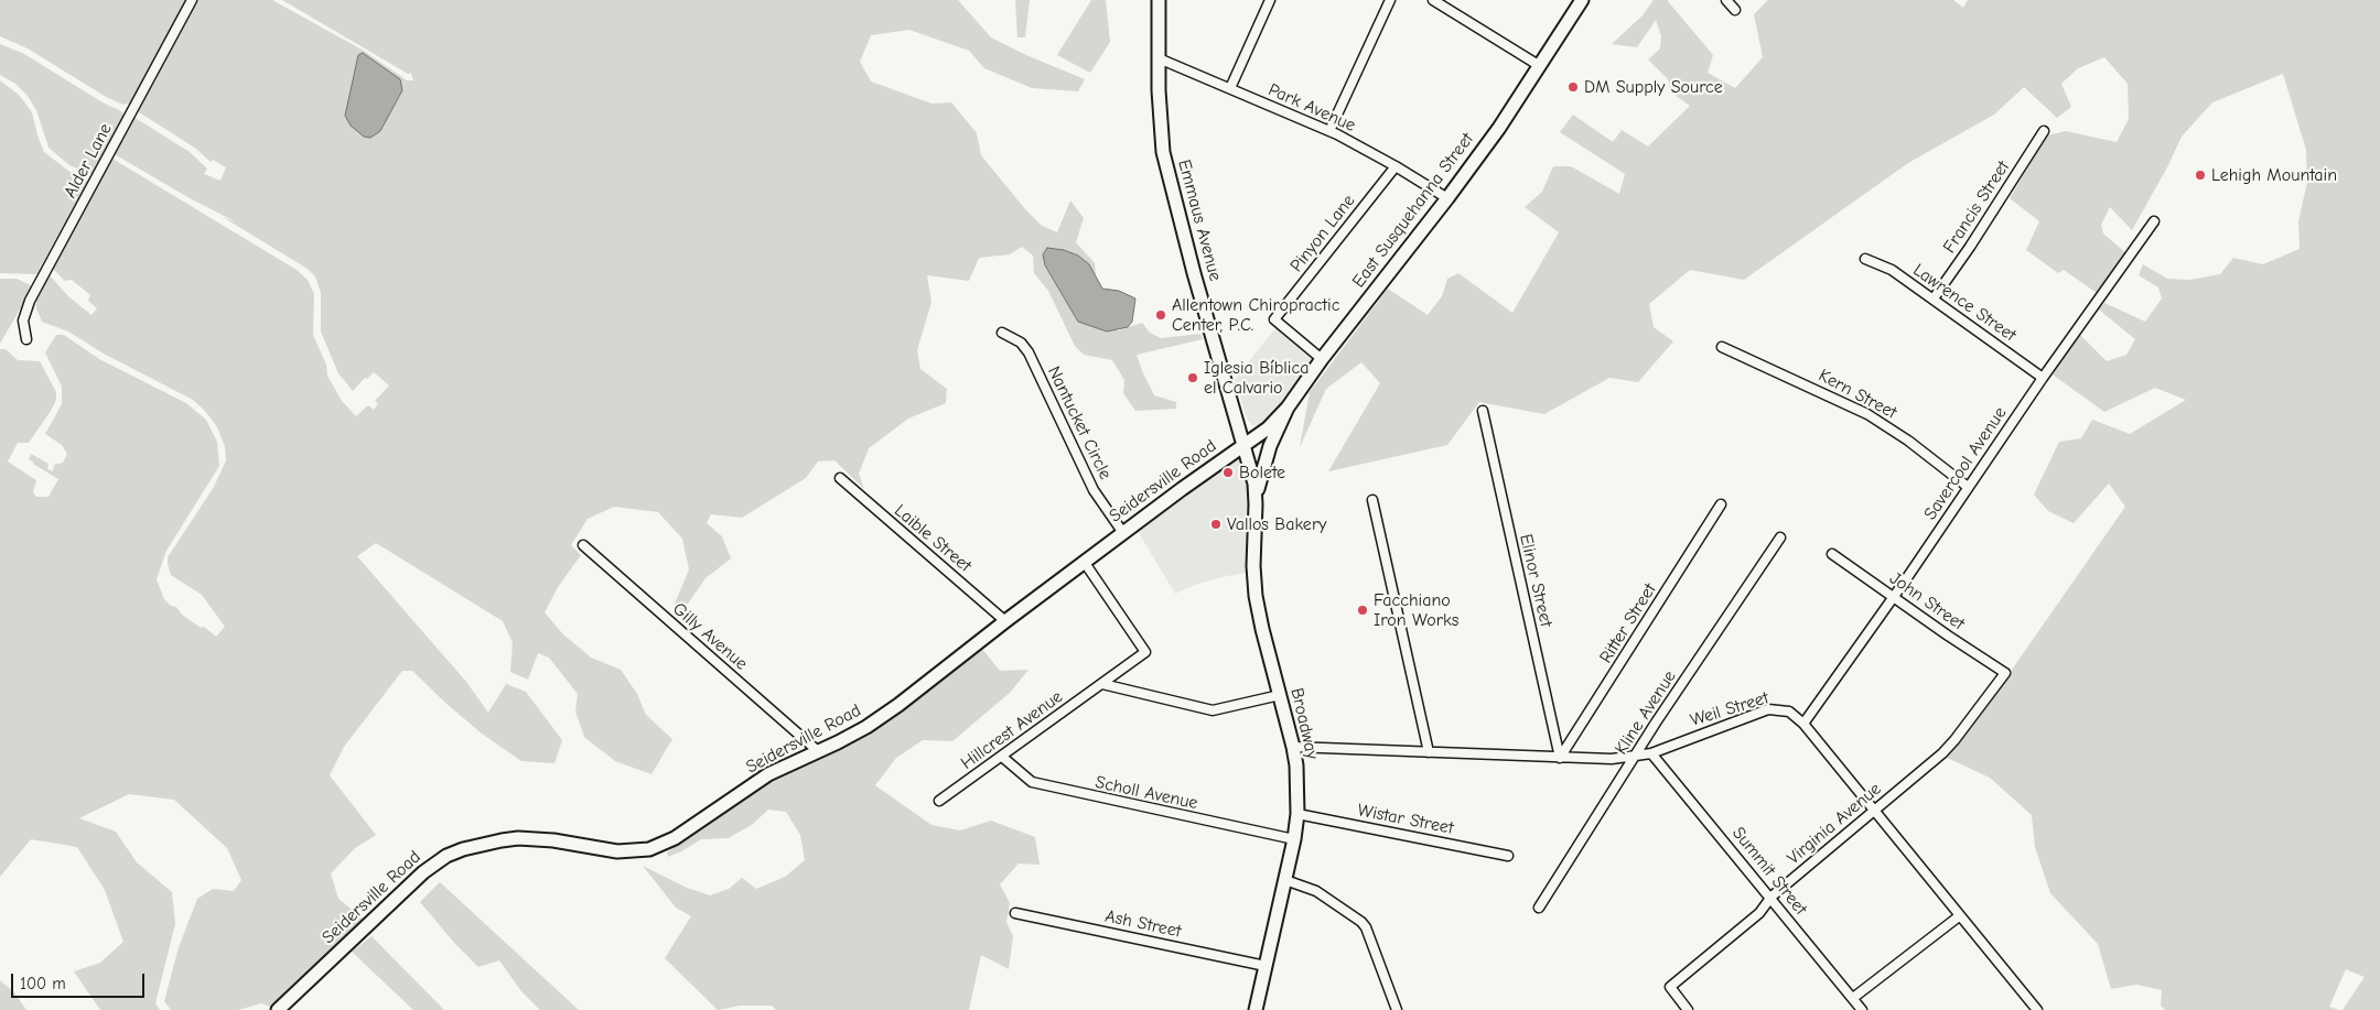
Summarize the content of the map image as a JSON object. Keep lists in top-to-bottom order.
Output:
{
  "streets": {
    "main road": [
      "East Susquehanna Street",
      "Emmaus Avenue",
      "Seidersville Road",
      "Broadway"
    ],
    "street": [
      "Park Avenue",
      "Alder Lane",
      "Francis Street",
      "Pinyon Lane",
      "Lawrence Street",
      "Kern Street",
      "Nantucket Circle",
      "Savercool Avenue",
      "Laible Street",
      "Elinor Street",
      "John Street",
      "Ritter Street",
      "Gilly Avenue",
      "Weil Street",
      "Kline Avenue",
      "Hillcrest Avenue",
      "Scholl Avenue",
      "Wistar Street",
      "Virginia Avenue",
      "Summit Street",
      "Ash Street"
    ]
  },
  "crossings": [
    ["Park Avenue", "East Susquehanna Street"],
    ["Park Avenue", "Emmaus Avenue"],
    ["Park Avenue", "Pinyon Lane"],
    ["Francis Street", "Lawrence Street"],
    ["East Susquehanna Street", "Pinyon Lane"],
    ["East Susquehanna Street", "Seidersville Road"],
    ["East Susquehanna Street", "Broadway"],
    ["Emmaus Avenue", "Seidersville Road"],
    ["Emmaus Avenue", "Broadway"],
    ["Lawrence Street", "Savercool Avenue"],
    ["Kern Street", "Savercool Avenue"],
    ["Nantucket Circle", "Seidersville Road"],
    ["Savercool Avenue", "John Street"],
    ["Savercool Avenue", "Weil Street"],
    ["Seidersville Road", "Laible Street"],
    ["Seidersville Road", "Gilly Avenue"],
    ["Seidersville Road", "Broadway"],
    ["Seidersville Road", "Hillcrest Avenue"],
    ["Elinor Street", "Ritter Street"],
    ["Elinor Street", "Weil Street"],
    ["John Street", "Virginia Avenue"],
    ["Ritter Street", "Weil Street"],
    ["Weil Street", "Kline Avenue"],
    ["Weil Street", "Broadway"],
    ["Weil Street", "Virginia Avenue"],
    ["Weil Street", "Summit Street"],
    ["Broadway", "Scholl Avenue"],
    ["Broadway", "Wistar Street"],
    ["Broadway", "Ash Street"],
    ["Hillcrest Avenue", "Scholl Avenue"],
    ["Virginia Avenue", "Summit Street"]
  ],
  "places": [
    "DM Supply Source",
    "Lehigh Mountain",
    "Allentown Chiropractic Center, P.C.",
    "Iglesia Bíblica el Calvario",
    "Bolete",
    "Vallos Bakery",
    "Facchiano Iron Works"
  ],
  "scale_bar": "100 m"
}
